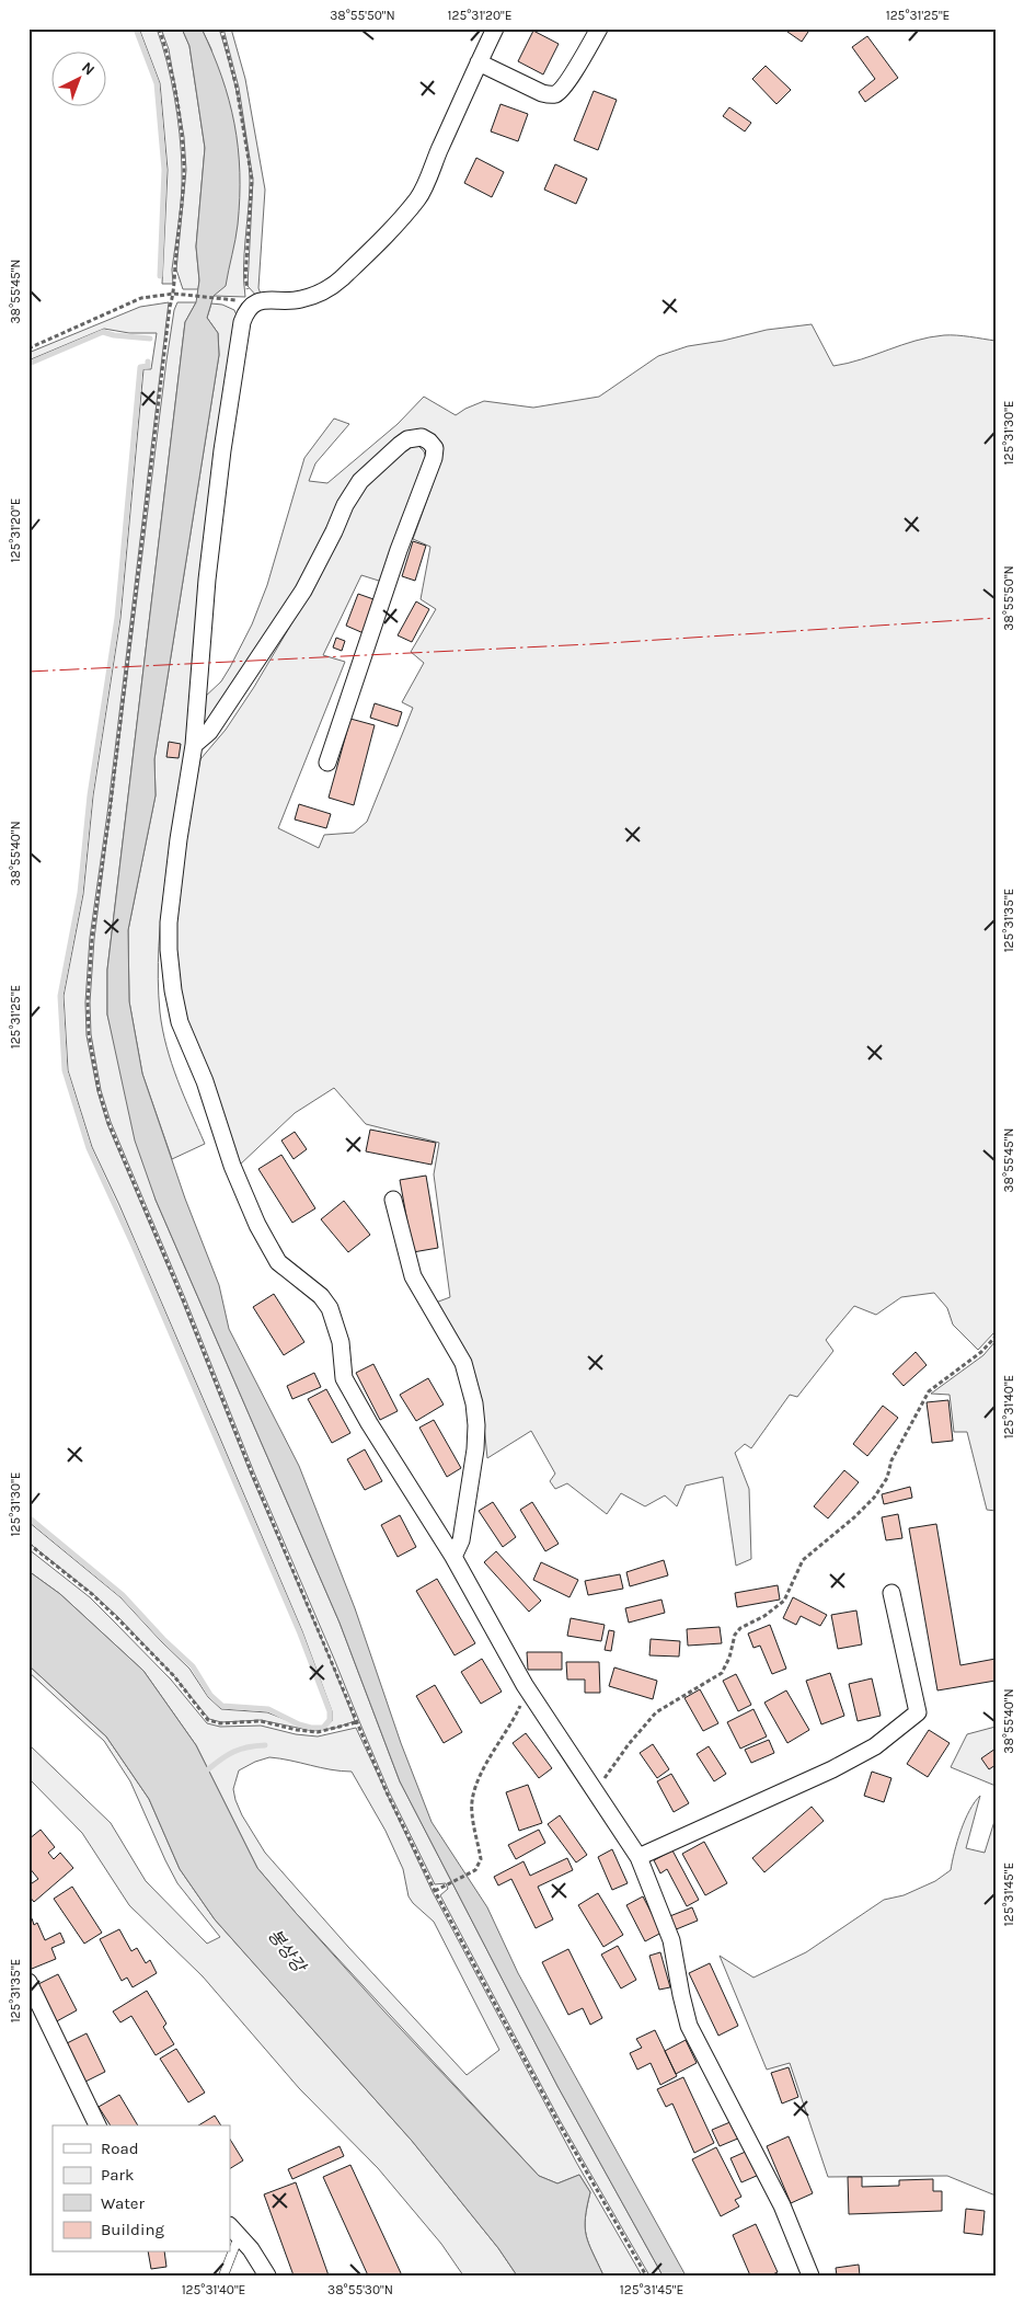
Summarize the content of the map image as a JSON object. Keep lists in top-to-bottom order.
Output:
{
  "water": ["봉상강"],
  "legend": [
    "Road",
    "Park",
    "Water",
    "Building"
  ],
  "north": "top right",
  "coordinates": [
    "38°55'50\"N",
    "125°31'20\"E",
    "125°31'25\"E",
    "38°55'45\"N",
    "125°31'30\"E",
    "38°55'40\"N",
    "125°31'35\"E",
    "125°31'40\"E",
    "125°31'45\"E",
    "38°55'30\"N"
  ]
}
